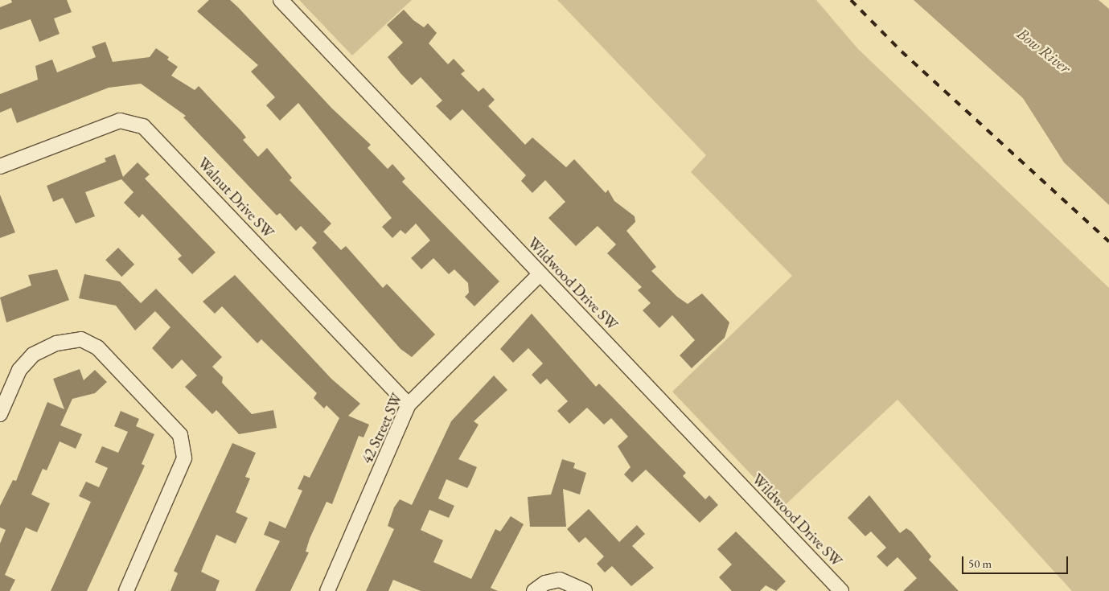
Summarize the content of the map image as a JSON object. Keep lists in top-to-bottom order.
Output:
{
  "streets": {
    "street": ["Walnut Drive SW", "Wildwood Drive SW", "42 Street SW"]
  },
  "crossings": [
    ["Walnut Drive SW", "42 Street SW"],
    ["Wildwood Drive SW", "42 Street SW"]
  ],
  "water": ["Bow River"],
  "scale_bar": "50 m"
}
